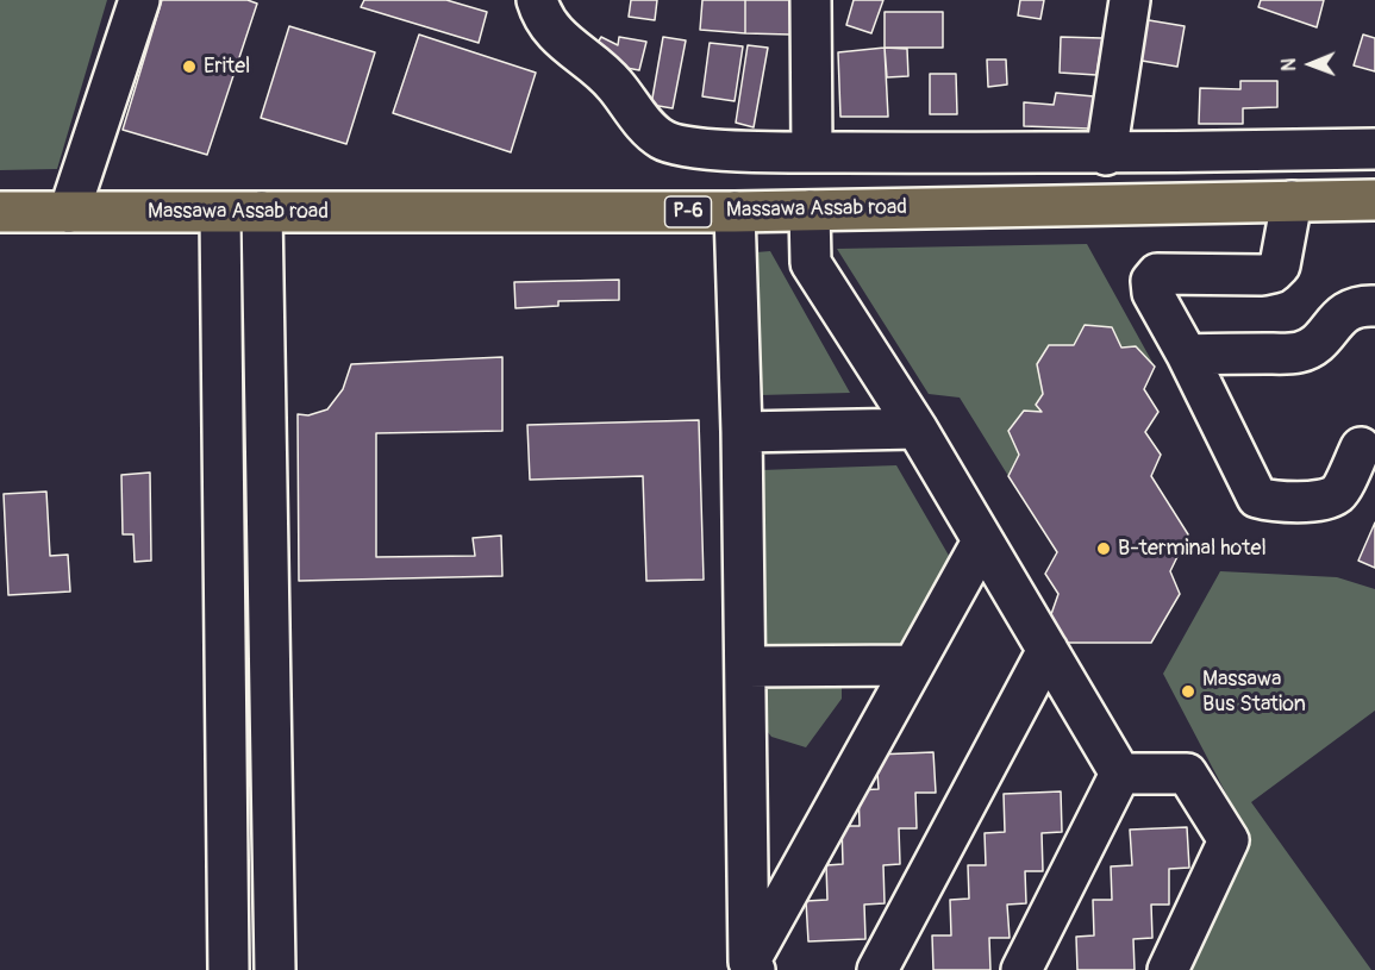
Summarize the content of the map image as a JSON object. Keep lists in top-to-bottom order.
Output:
{
  "streets": {
    "highway": ["Massawa Assab road", "P-6"]
  },
  "places": ["Eritel", "B-terminal hotel", "Massawa Bus Station"],
  "north": "left"
}
